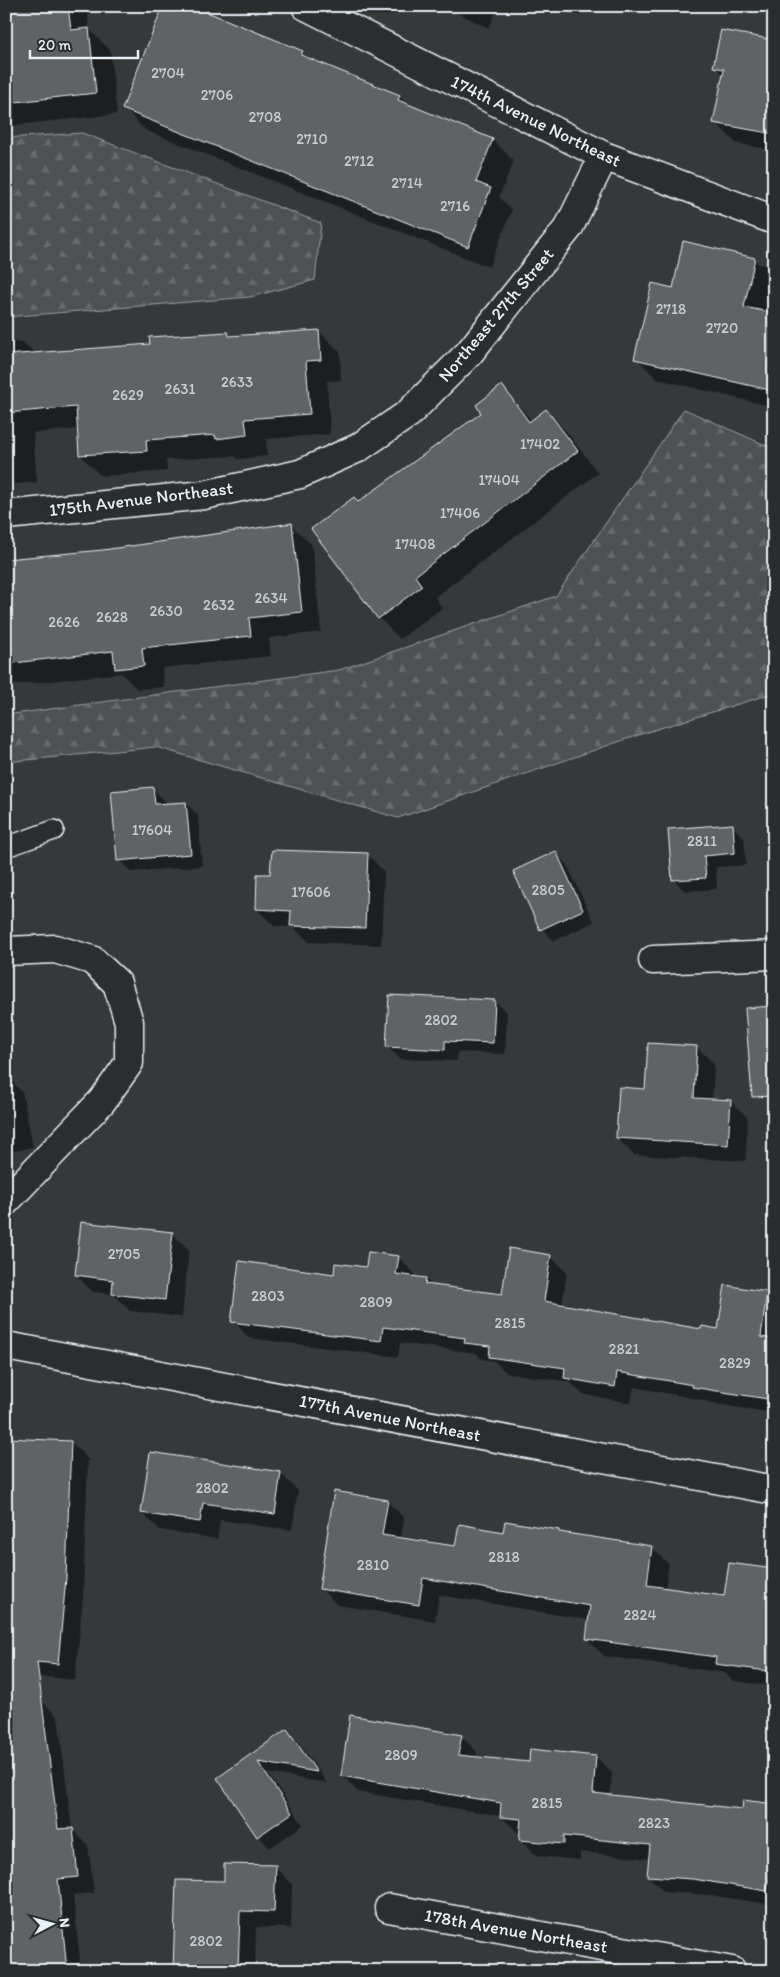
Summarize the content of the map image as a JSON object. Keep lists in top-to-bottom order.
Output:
{
  "streets": {
    "street": [
      "174th Avenue Northeast",
      "Northeast 27th Street",
      "175th Avenue Northeast",
      "177th Avenue Northeast",
      "178th Avenue Northeast"
    ]
  },
  "crossings": [
    ["174th Avenue Northeast", "Northeast 27th Street"],
    ["Northeast 27th Street", "175th Avenue Northeast"]
  ],
  "house_numbers": [
    "2704",
    "2706",
    "2708",
    "2710",
    "2712",
    "2714",
    "2716",
    "2718",
    "2720",
    "2633",
    "2631",
    "2629",
    "17402",
    "17404",
    "17406",
    "17408",
    "2634",
    "2632",
    "2630",
    "2628",
    "2626",
    "17604",
    "2811",
    "2805",
    "17606",
    "2802",
    "2705",
    "2803",
    "2809",
    "2815",
    "2821",
    "2829",
    "2802",
    "2818",
    "2810",
    "2824",
    "2809",
    "2815",
    "2823",
    "2802"
  ],
  "scale_bar": "20 m",
  "north": "right"
}
